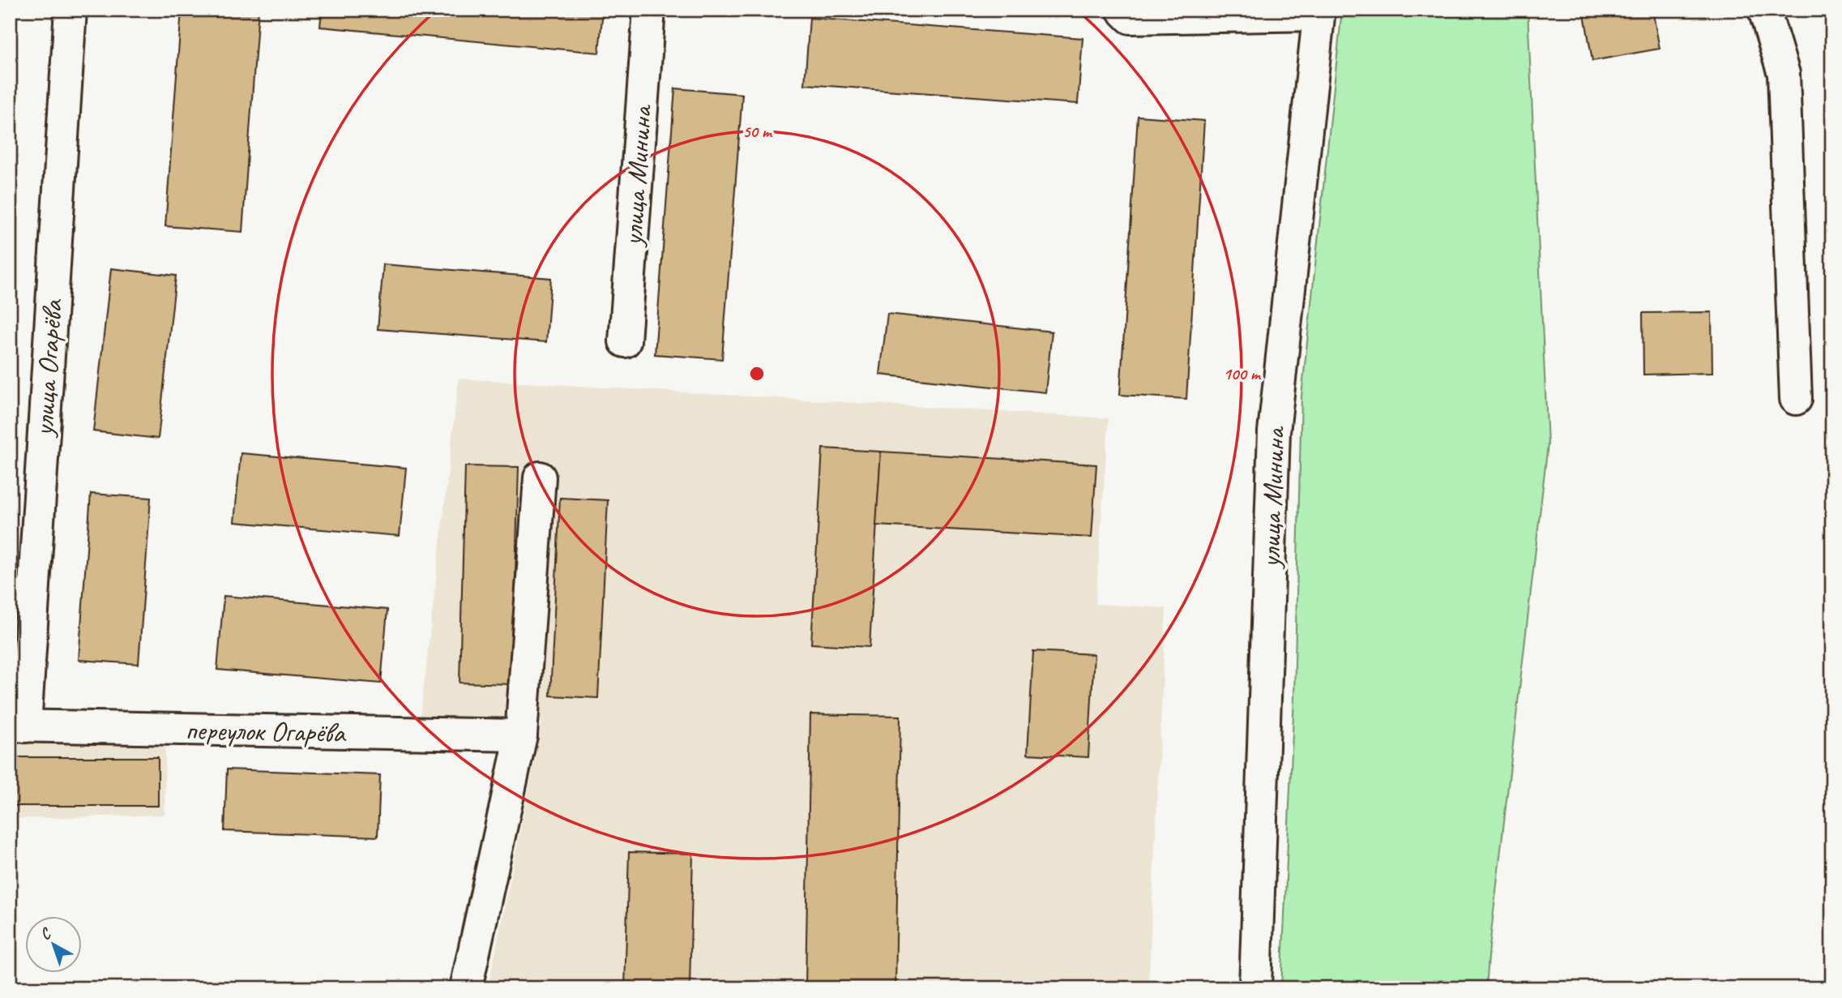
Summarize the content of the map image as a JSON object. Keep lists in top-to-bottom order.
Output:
{
  "streets": {
    "street": ["улица Минина", "улица Огарёва", "переулок Огарёва"]
  },
  "crossings": [
    ["улица Огарёва", "переулок Огарёва"]
  ],
  "north": "top left",
  "rings": ["50 m", "100 m"]
}
